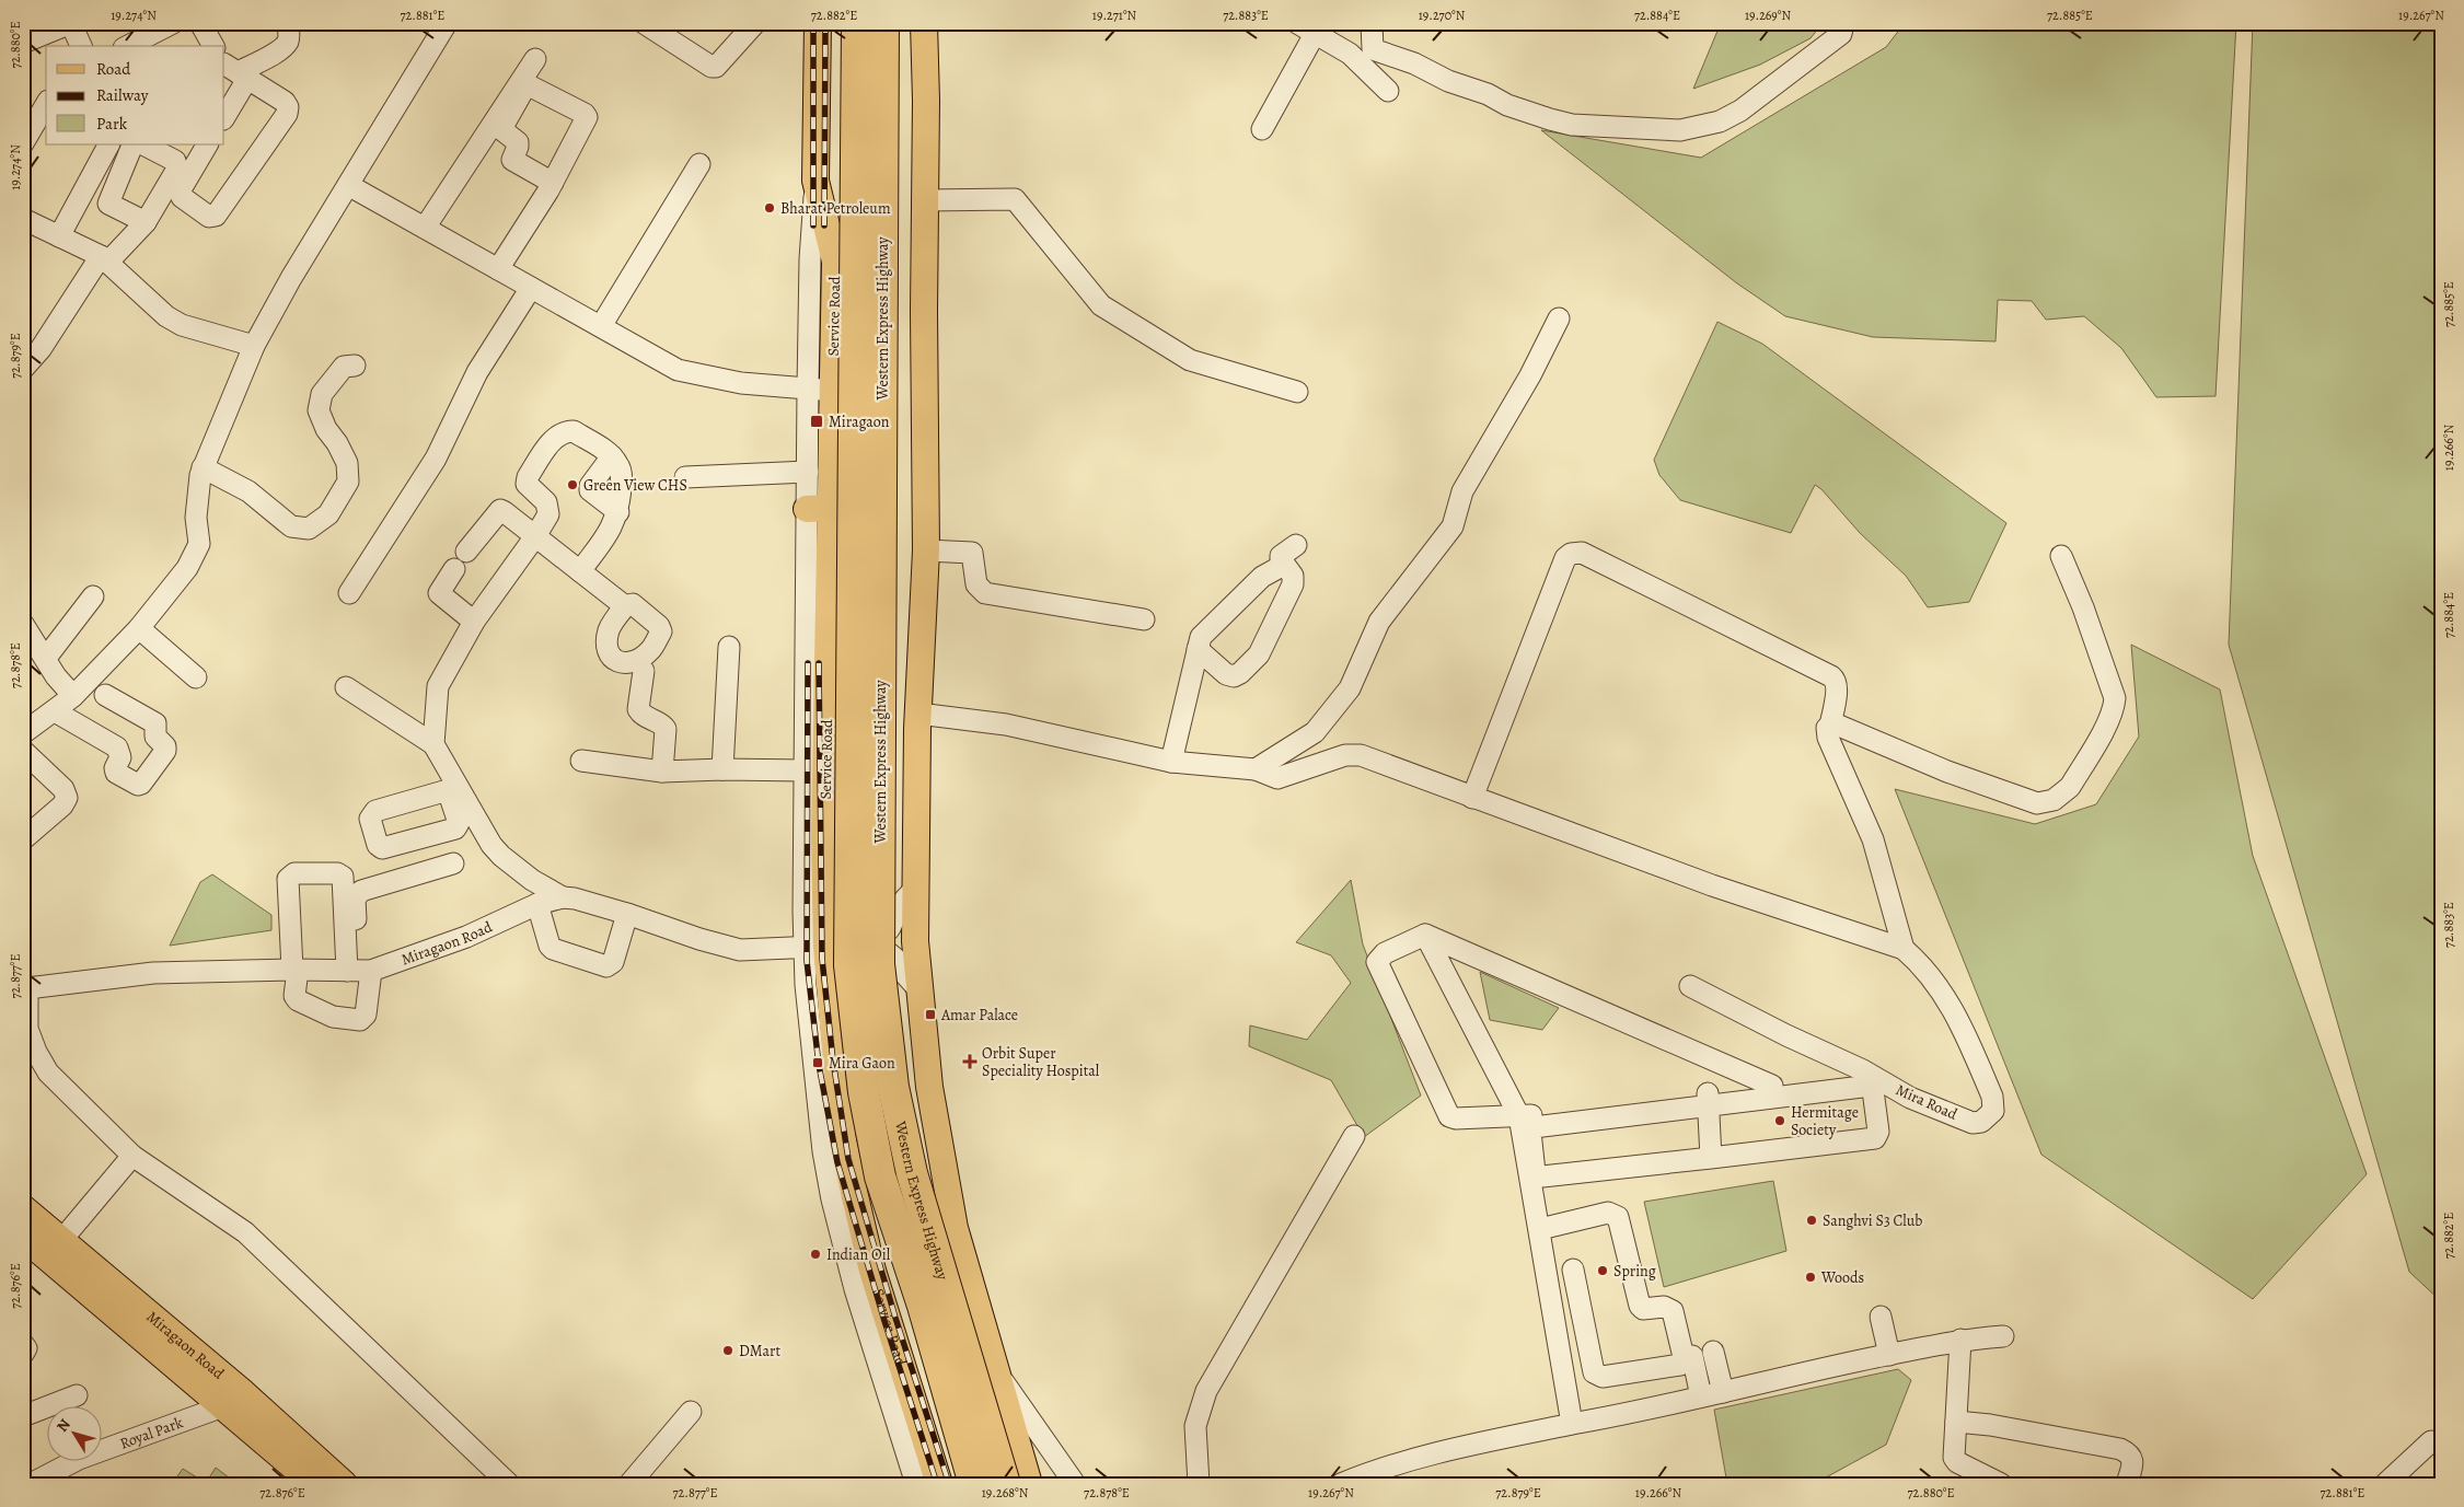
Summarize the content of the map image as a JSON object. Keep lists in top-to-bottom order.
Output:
{
  "streets": {
    "highway": ["Western Express Highway"],
    "main road": ["Service Road", "Miragaon Road"],
    "street": ["Mira Road", "Royal Park"]
  },
  "crossings": [
    ["Service Road", "Miragaon Road"],
    ["Miragaon Road", "Royal Park"]
  ],
  "places": {
    "other": [
      "Bharat Petroleum",
      "Green View CHS",
      "Hermitage Society",
      "Sanghvi S3 Club",
      "Indian Oil",
      "Spring",
      "Woods",
      "DMart"
    ],
    "transit": ["Miragaon", "Amar Palace", "Mira Gaon"],
    "health": ["Orbit Super Speciality Hospital"]
  },
  "legend": ["Road", "Railway", "Park"],
  "north": "top left",
  "coordinates": [
    "19.274°N",
    "72.881°E",
    "72.882°E",
    "19.271°N",
    "72.883°E",
    "19.270°N",
    "72.884°E",
    "19.269°N",
    "72.885°E",
    "19.267°N",
    "72.880°E",
    "72.879°E",
    "19.266°N",
    "72.878°E",
    "72.877°E",
    "72.876°E",
    "19.268°N"
  ]
}
